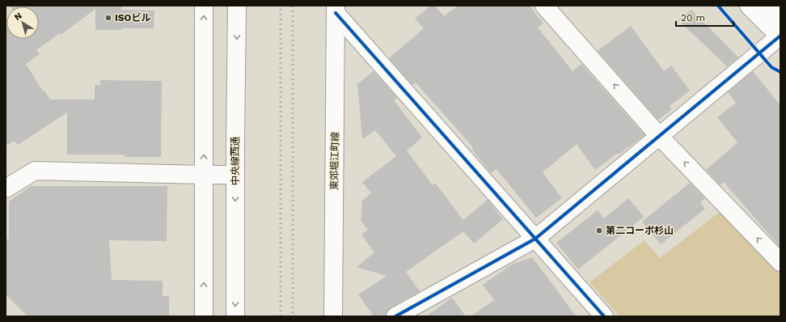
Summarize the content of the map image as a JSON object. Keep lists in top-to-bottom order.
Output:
{
  "streets": {
    "main road": ["中央線西通", "東郊堀江町線"]
  },
  "places": ["ISOビル", "第二コーポ杉山"],
  "scale_bar": "20 m",
  "north": "top left"
}
